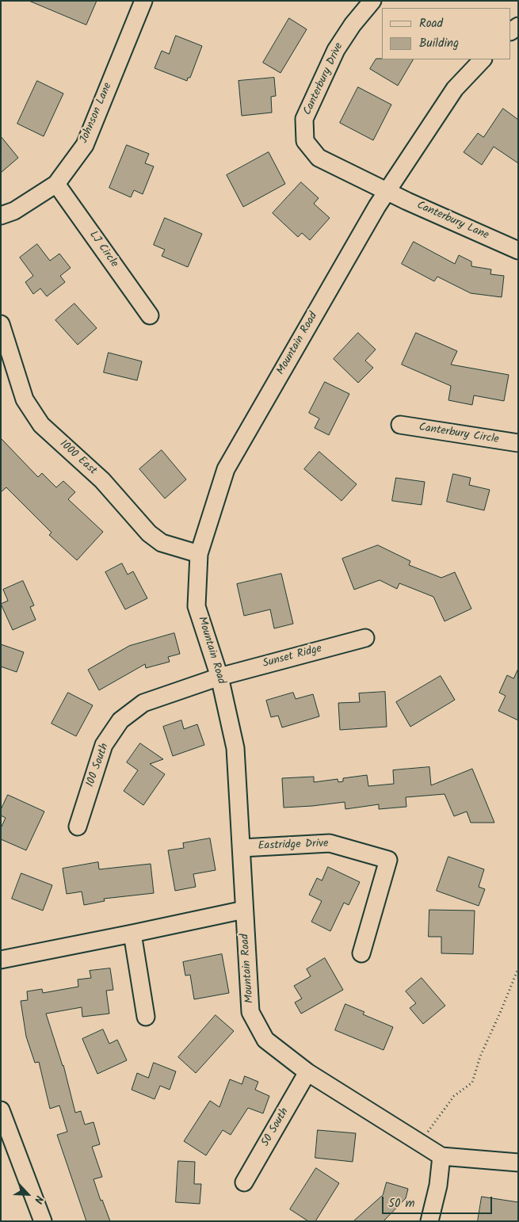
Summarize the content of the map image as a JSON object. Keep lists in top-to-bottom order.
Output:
{
  "streets": {
    "street": [
      "Canterbury Drive",
      "Johnson Lane",
      "Canterbury Lane",
      "LJ Circle",
      "Mountain Road",
      "Canterbury Circle",
      "1000 East",
      "Sunset Ridge",
      "100 South",
      "Eastridge Drive",
      "50 South"
    ]
  },
  "crossings": [
    ["Canterbury Drive", "Canterbury Lane"],
    ["Canterbury Drive", "Mountain Road"],
    ["Johnson Lane", "LJ Circle"],
    ["Canterbury Lane", "Mountain Road"],
    ["Mountain Road", "1000 East"],
    ["Mountain Road", "Sunset Ridge"],
    ["Mountain Road", "100 South"],
    ["Mountain Road", "Eastridge Drive"],
    ["Mountain Road", "50 South"],
    ["Sunset Ridge", "100 South"]
  ],
  "legend": ["Road", "Building"],
  "scale_bar": "50 m",
  "north": "bottom right"
}
